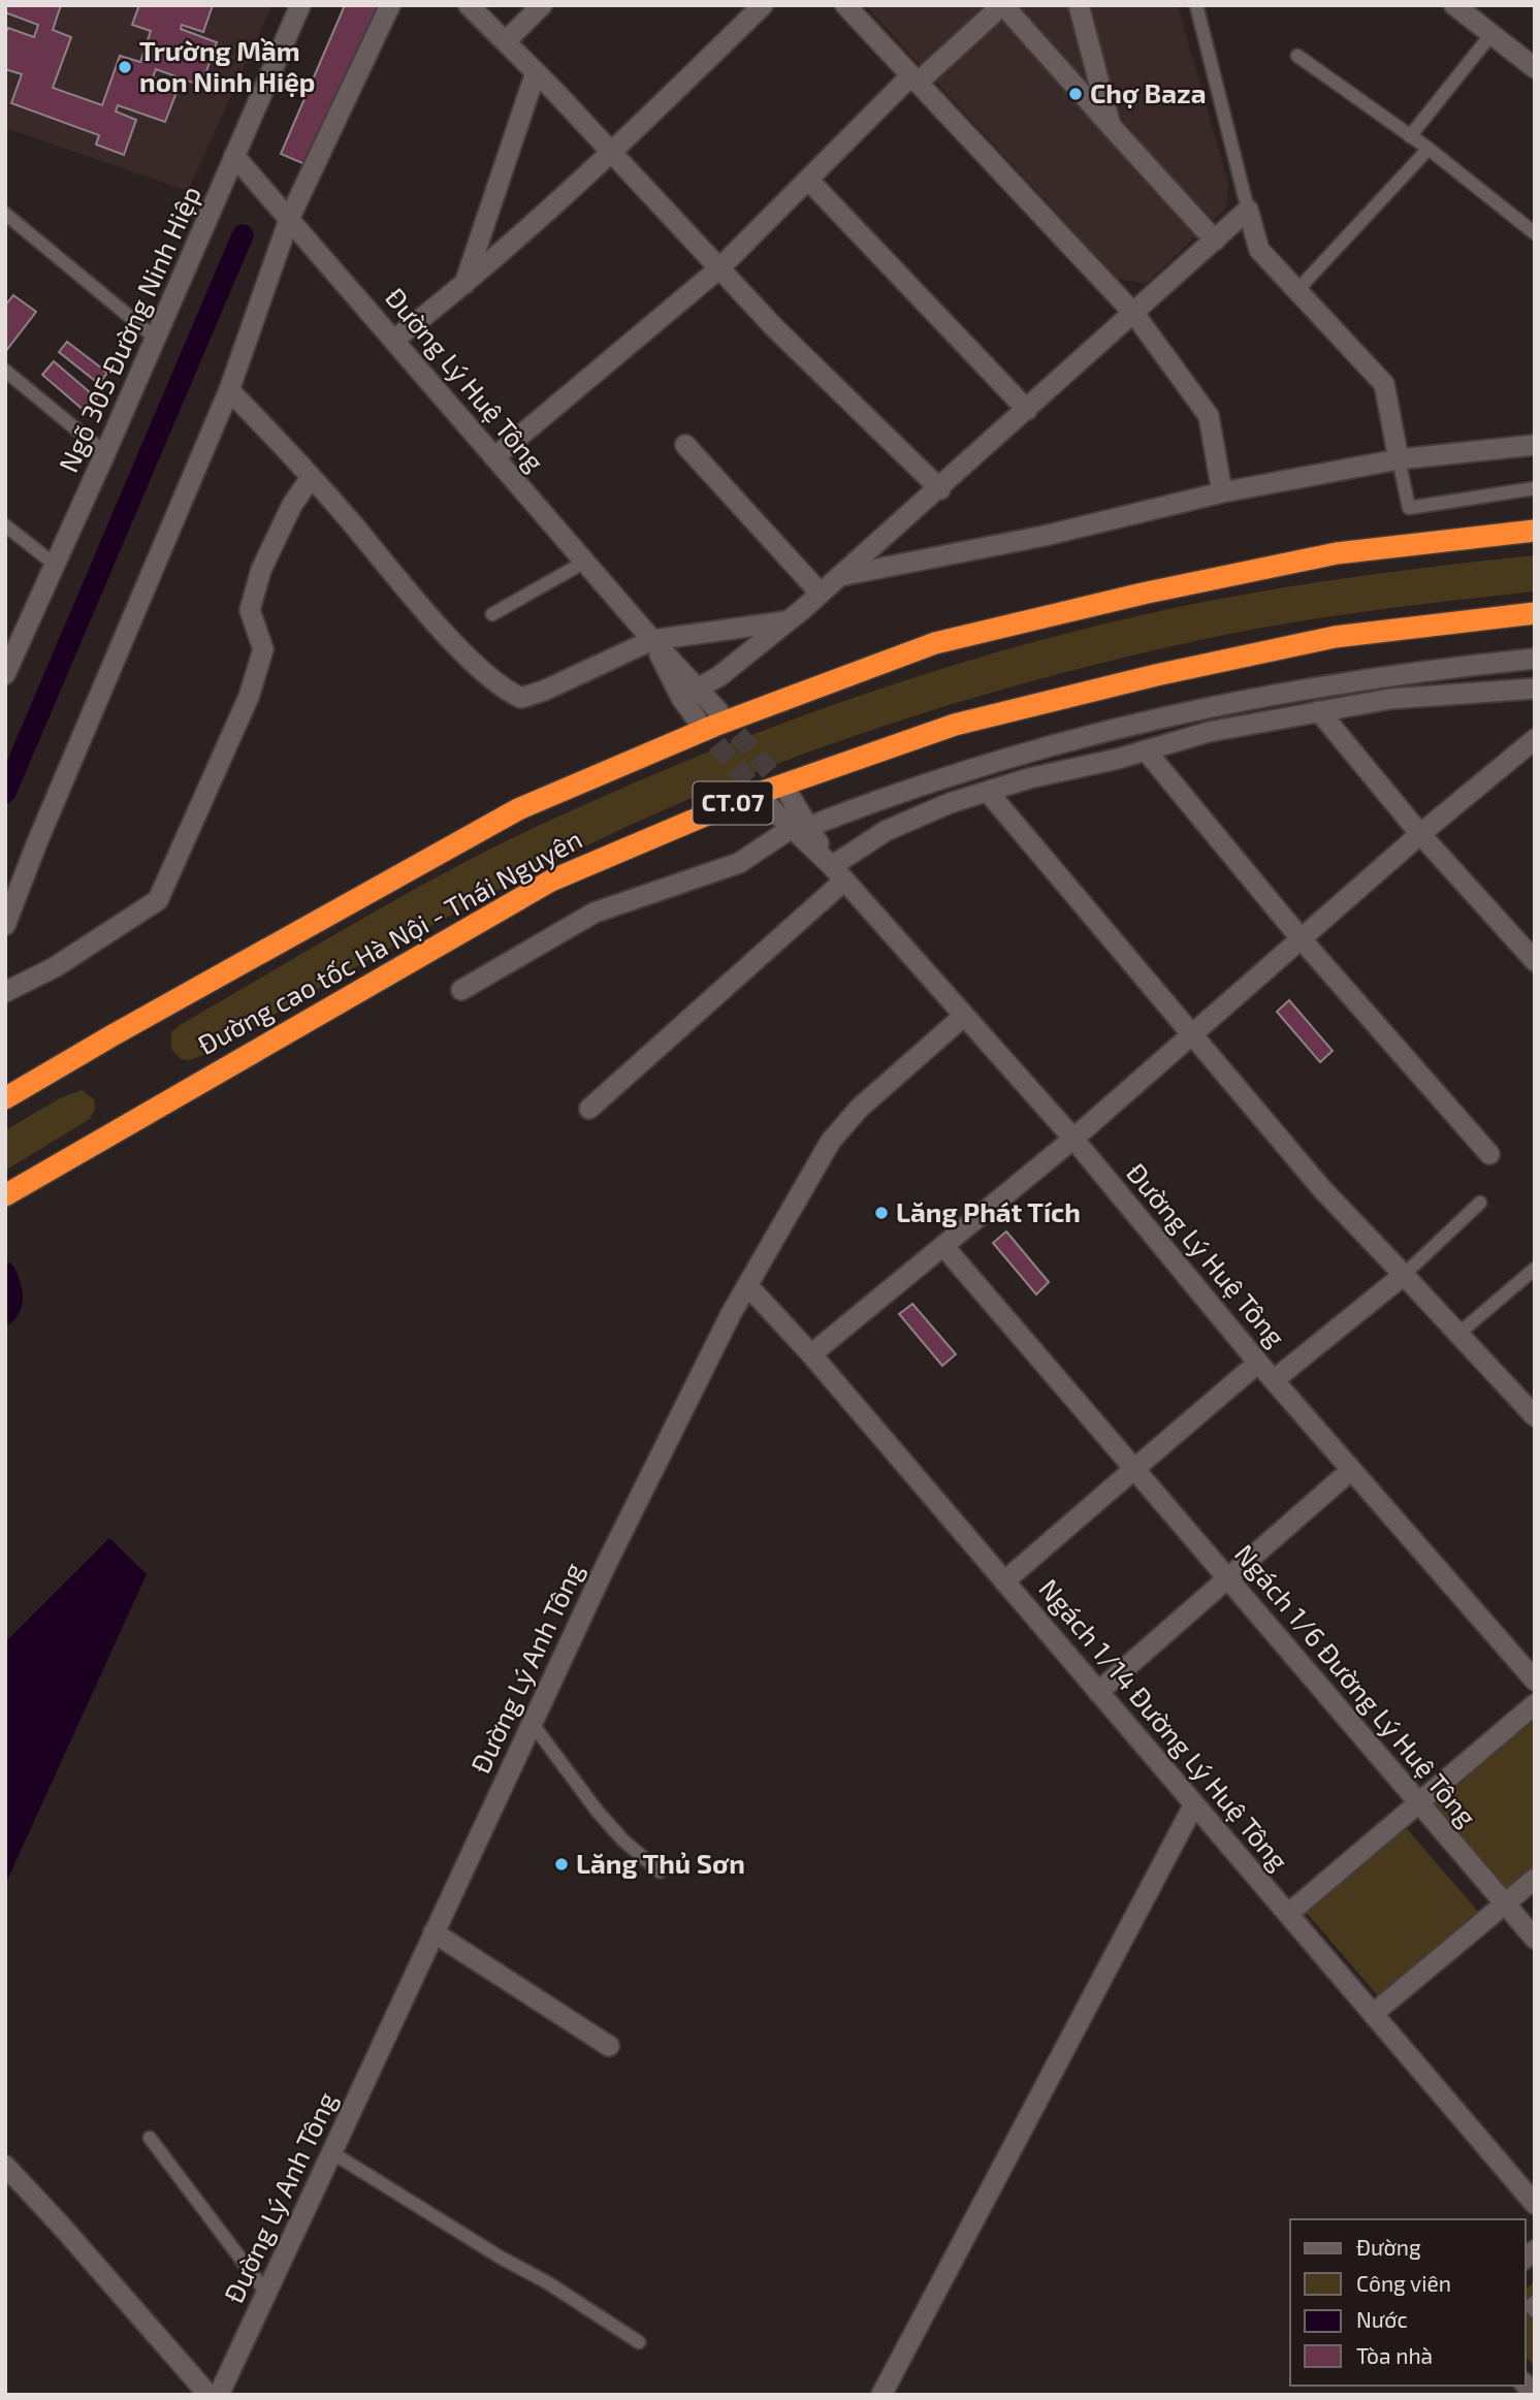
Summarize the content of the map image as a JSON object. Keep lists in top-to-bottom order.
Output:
{
  "streets": {
    "highway": ["CT.07", "Đường cao tốc Hà Nội - Thái Nguyên"],
    "street": [
      "Ngõ 305 Đường Ninh Hiệp",
      "Đường Lý Huệ Tông",
      "Đường Lý Anh Tông",
      "Ngách 1/6 Đường Lý Huệ Tông",
      "Ngách 1/14 Đường Lý Huệ Tông"
    ]
  },
  "crossings": [
    ["Ngõ 305 Đường Ninh Hiệp", "Đường Lý Huệ Tông"],
    ["Đường Lý Huệ Tông", "Đường Lý Anh Tông"],
    ["Đường Lý Anh Tông", "Ngách 1/14 Đường Lý Huệ Tông"]
  ],
  "places": [
    "Trường Mầm non Ninh Hiệp",
    "Chợ Baza",
    "Lăng Phát Tích",
    "Lăng Thủ Sơn"
  ],
  "legend": [
    "Đường",
    "Công viên",
    "Nước",
    "Tòa nhà"
  ]
}
